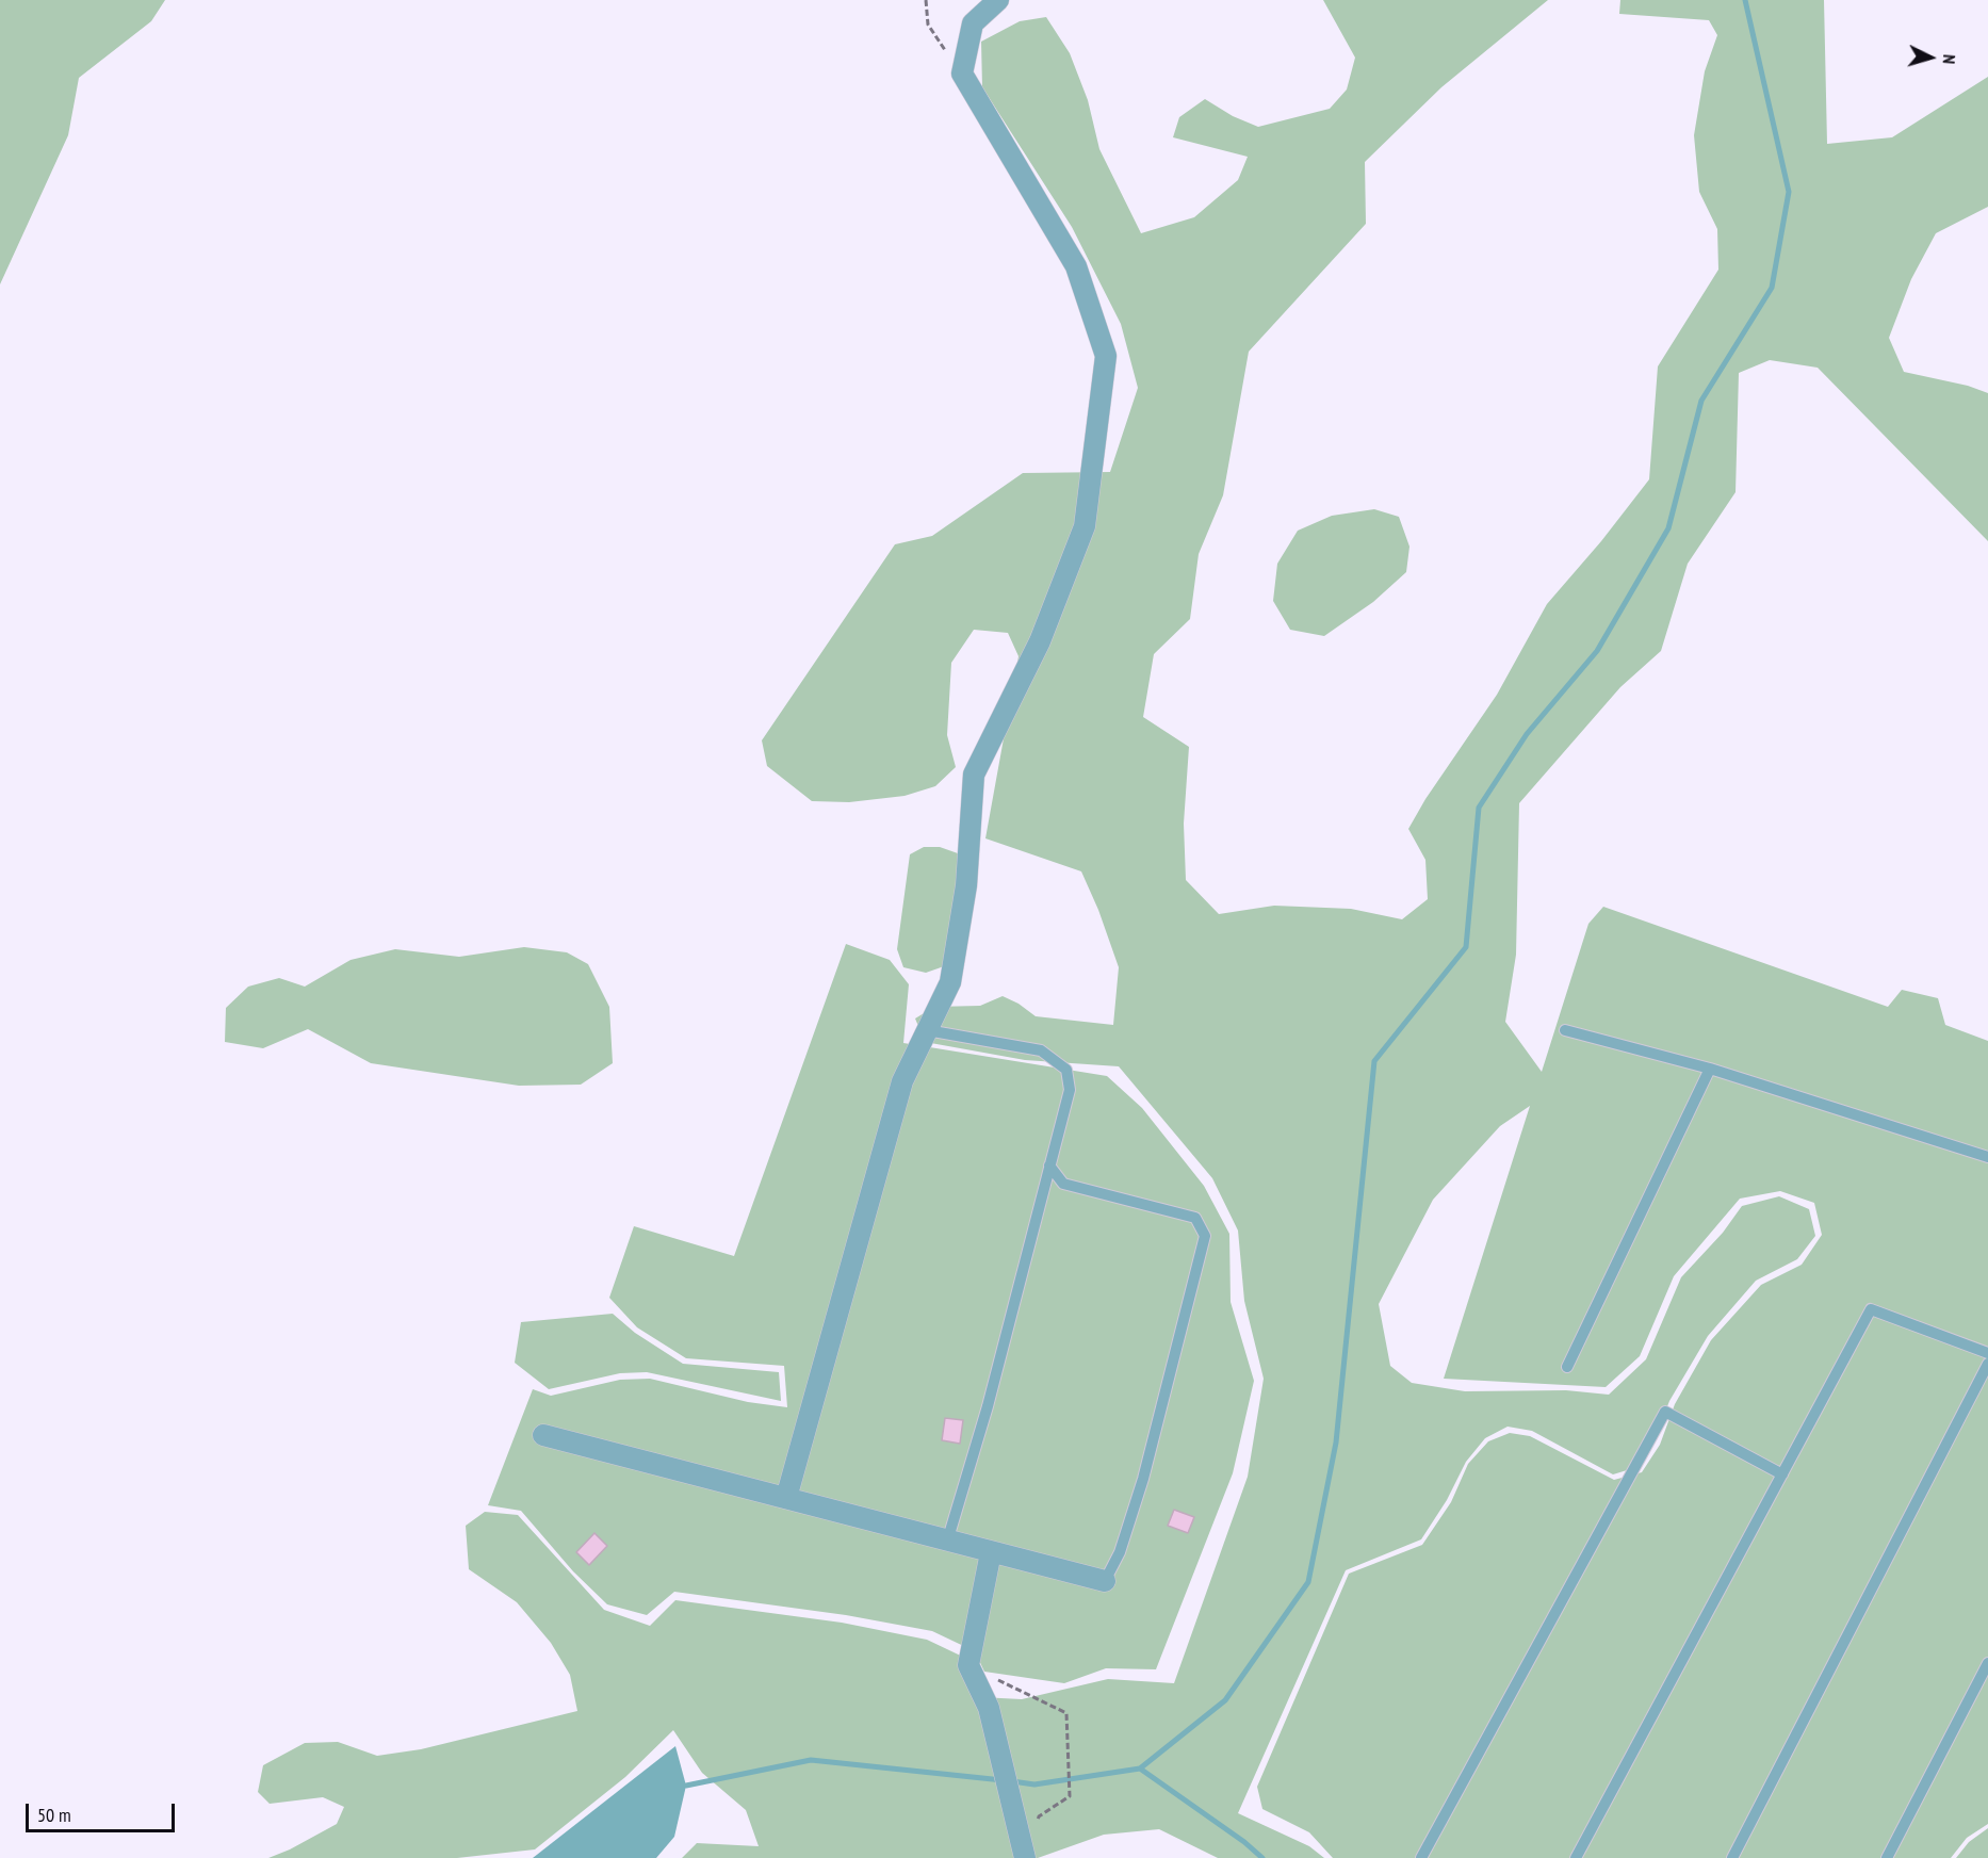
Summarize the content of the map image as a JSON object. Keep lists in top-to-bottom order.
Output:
{
  "scale_bar": "50 m",
  "north": "right"
}
